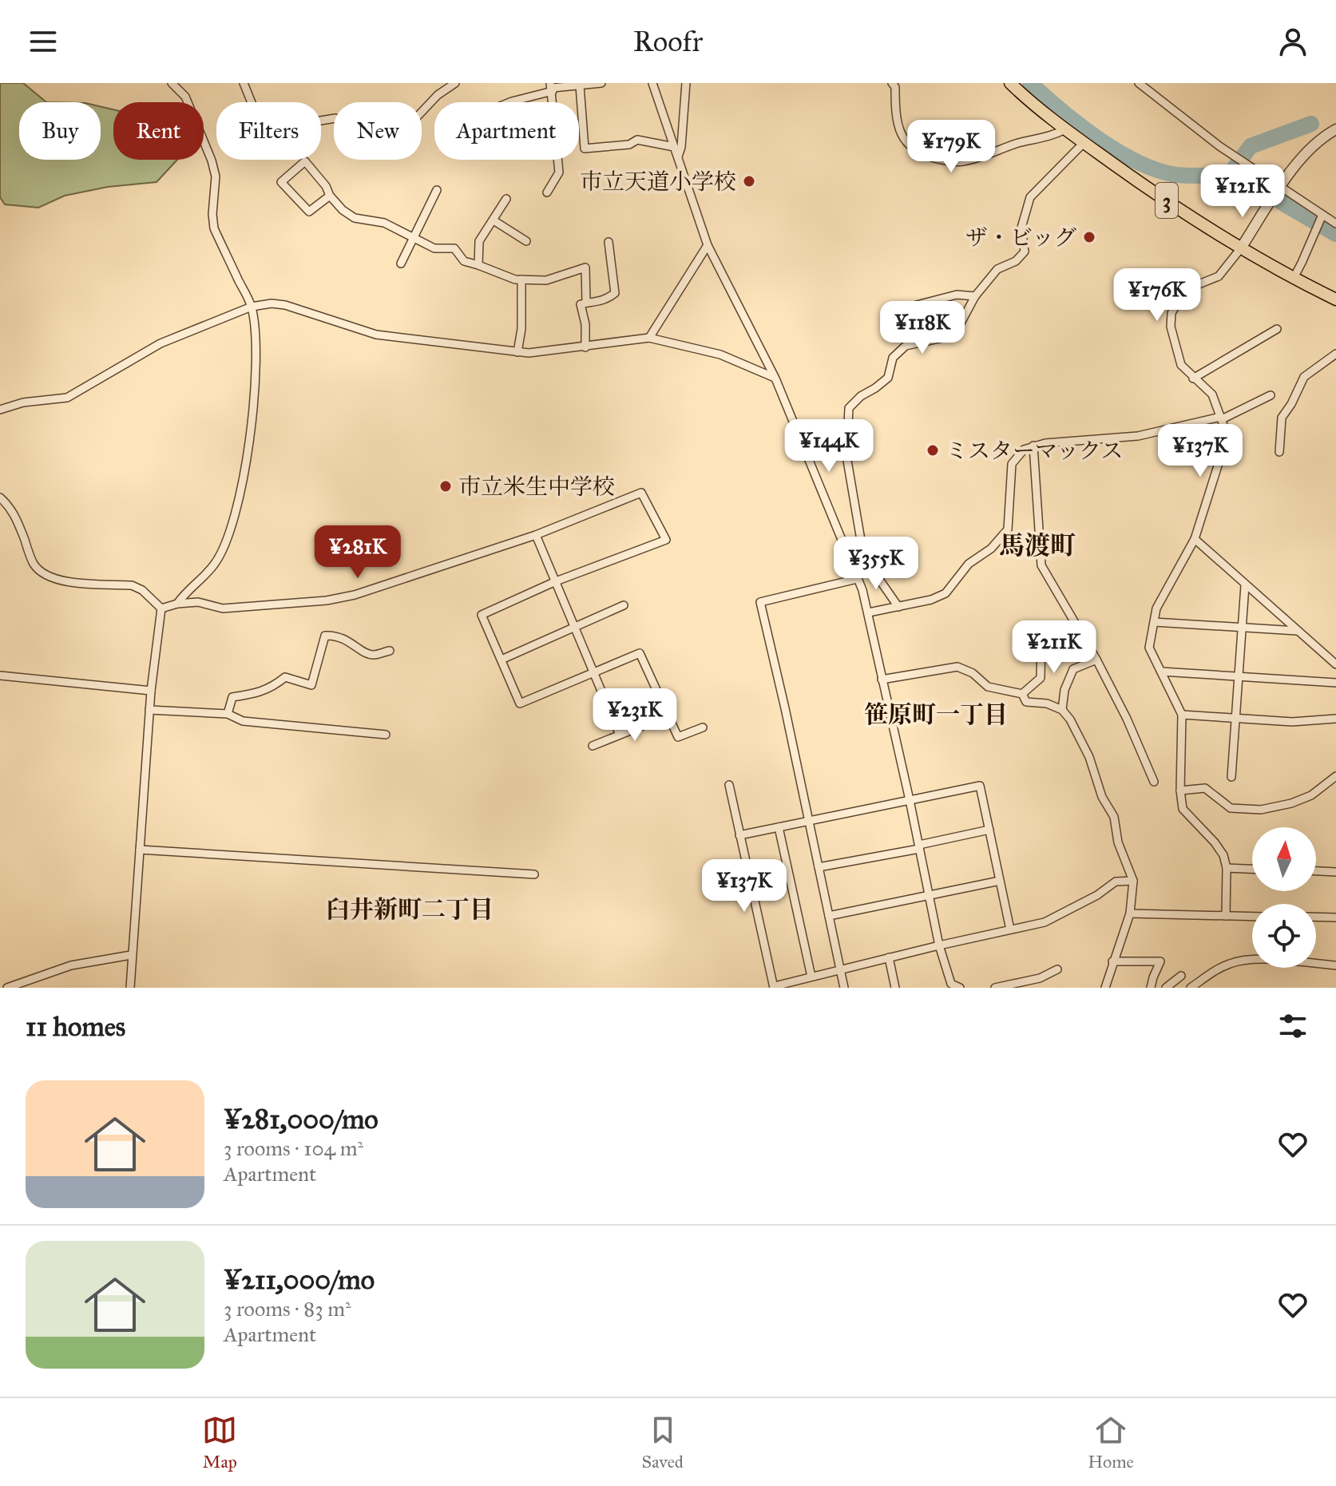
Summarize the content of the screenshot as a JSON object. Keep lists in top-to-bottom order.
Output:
{
  "streets": {
    "main road": ["3"]
  },
  "districts": ["馬渡町", "笹原町一丁目", "臼井新町二丁目"],
  "places": [
    "市立天道小学校",
    "ザ・ビッグ",
    "ミスターマックス",
    "市立米生中学校"
  ],
  "north": "top",
  "page": {
    "header": "Roofr",
    "chip": [
      "Buy",
      "Rent",
      "Filters",
      "New",
      "Apartment"
    ],
    "price": [
      "¥179K",
      "¥121K",
      "¥176K",
      "¥118K",
      "¥144K",
      "¥137K",
      "¥281K",
      "¥355K",
      "¥211K",
      "¥231K",
      "¥137K"
    ],
    "heading": "11 homes",
    "list": [
      {
        "name": "¥281,000/mo",
        "note": "3 rooms · 104 m² · Apartment"
      },
      {
        "name": "¥211,000/mo",
        "note": "3 rooms · 83 m² · Apartment"
      }
    ],
    "tabs": ["Map", "Saved", "Home"]
  }
}
